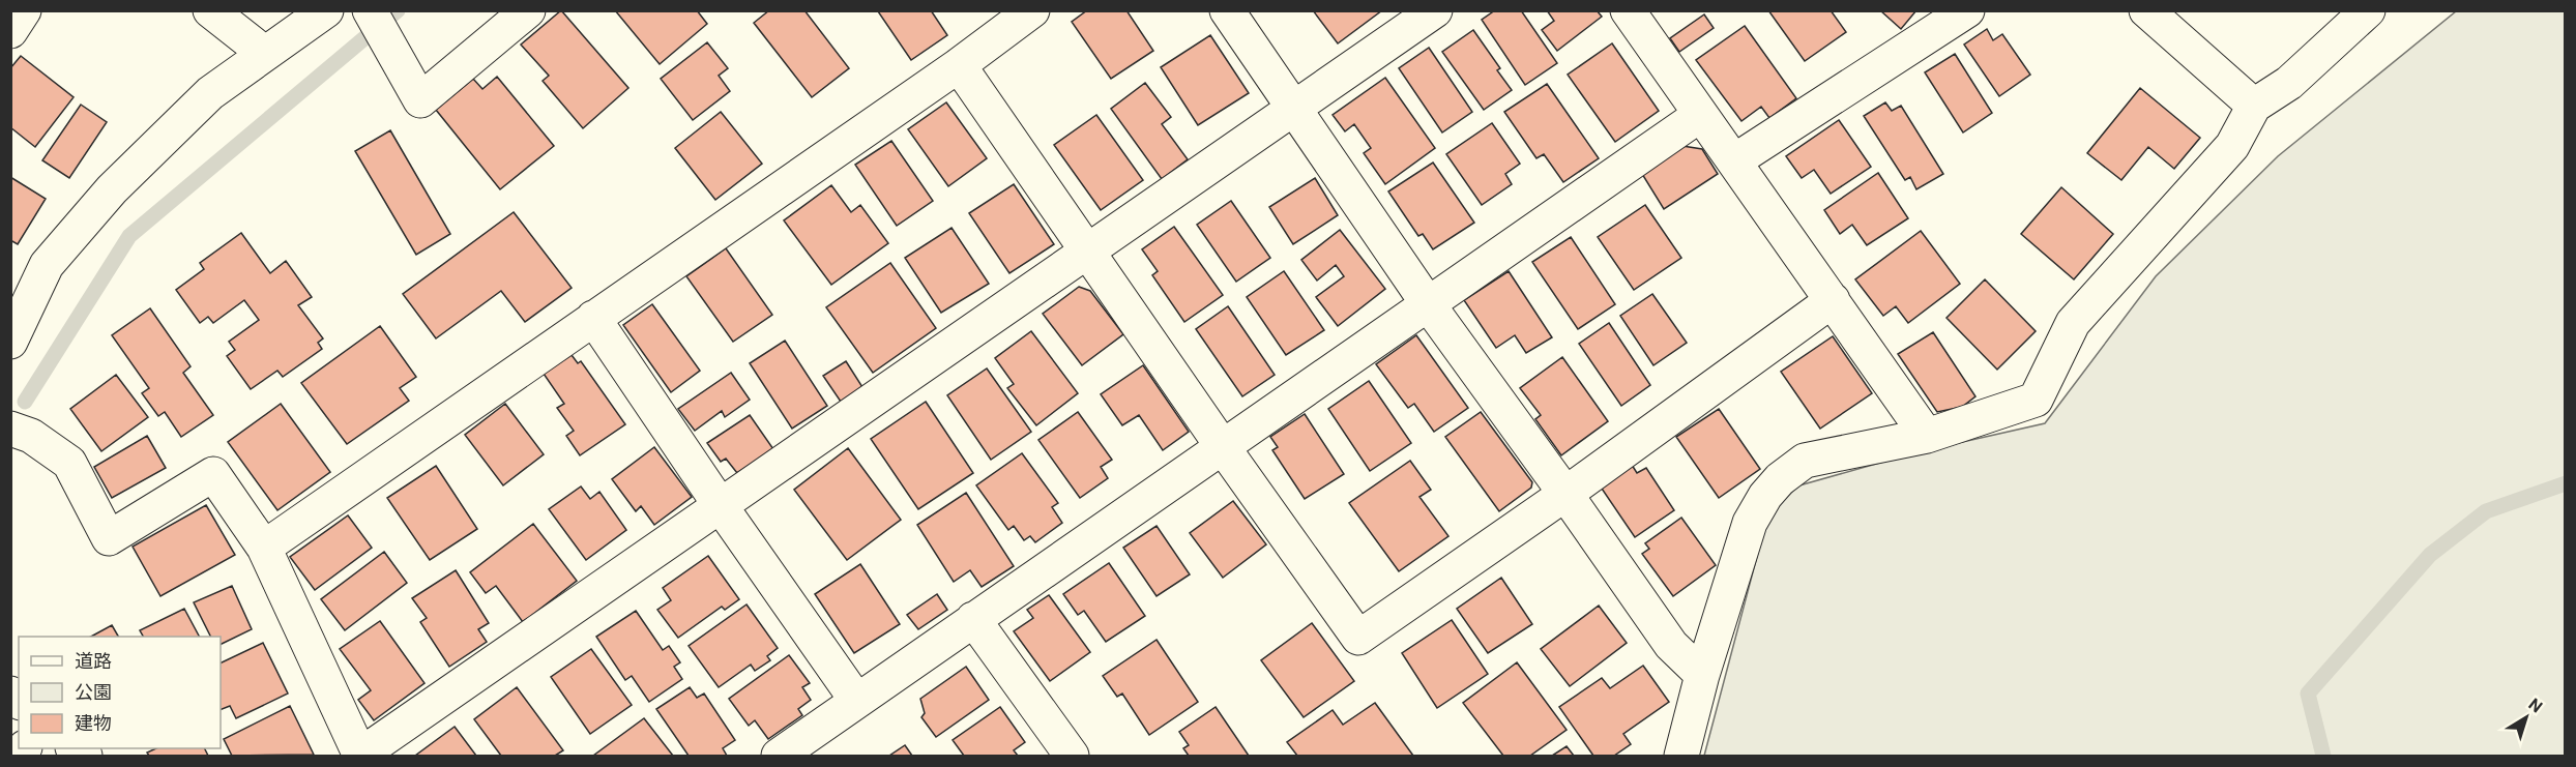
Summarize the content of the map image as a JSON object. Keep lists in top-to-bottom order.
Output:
{
  "legend": ["道路", "公園", "建物"],
  "north": "top right"
}
